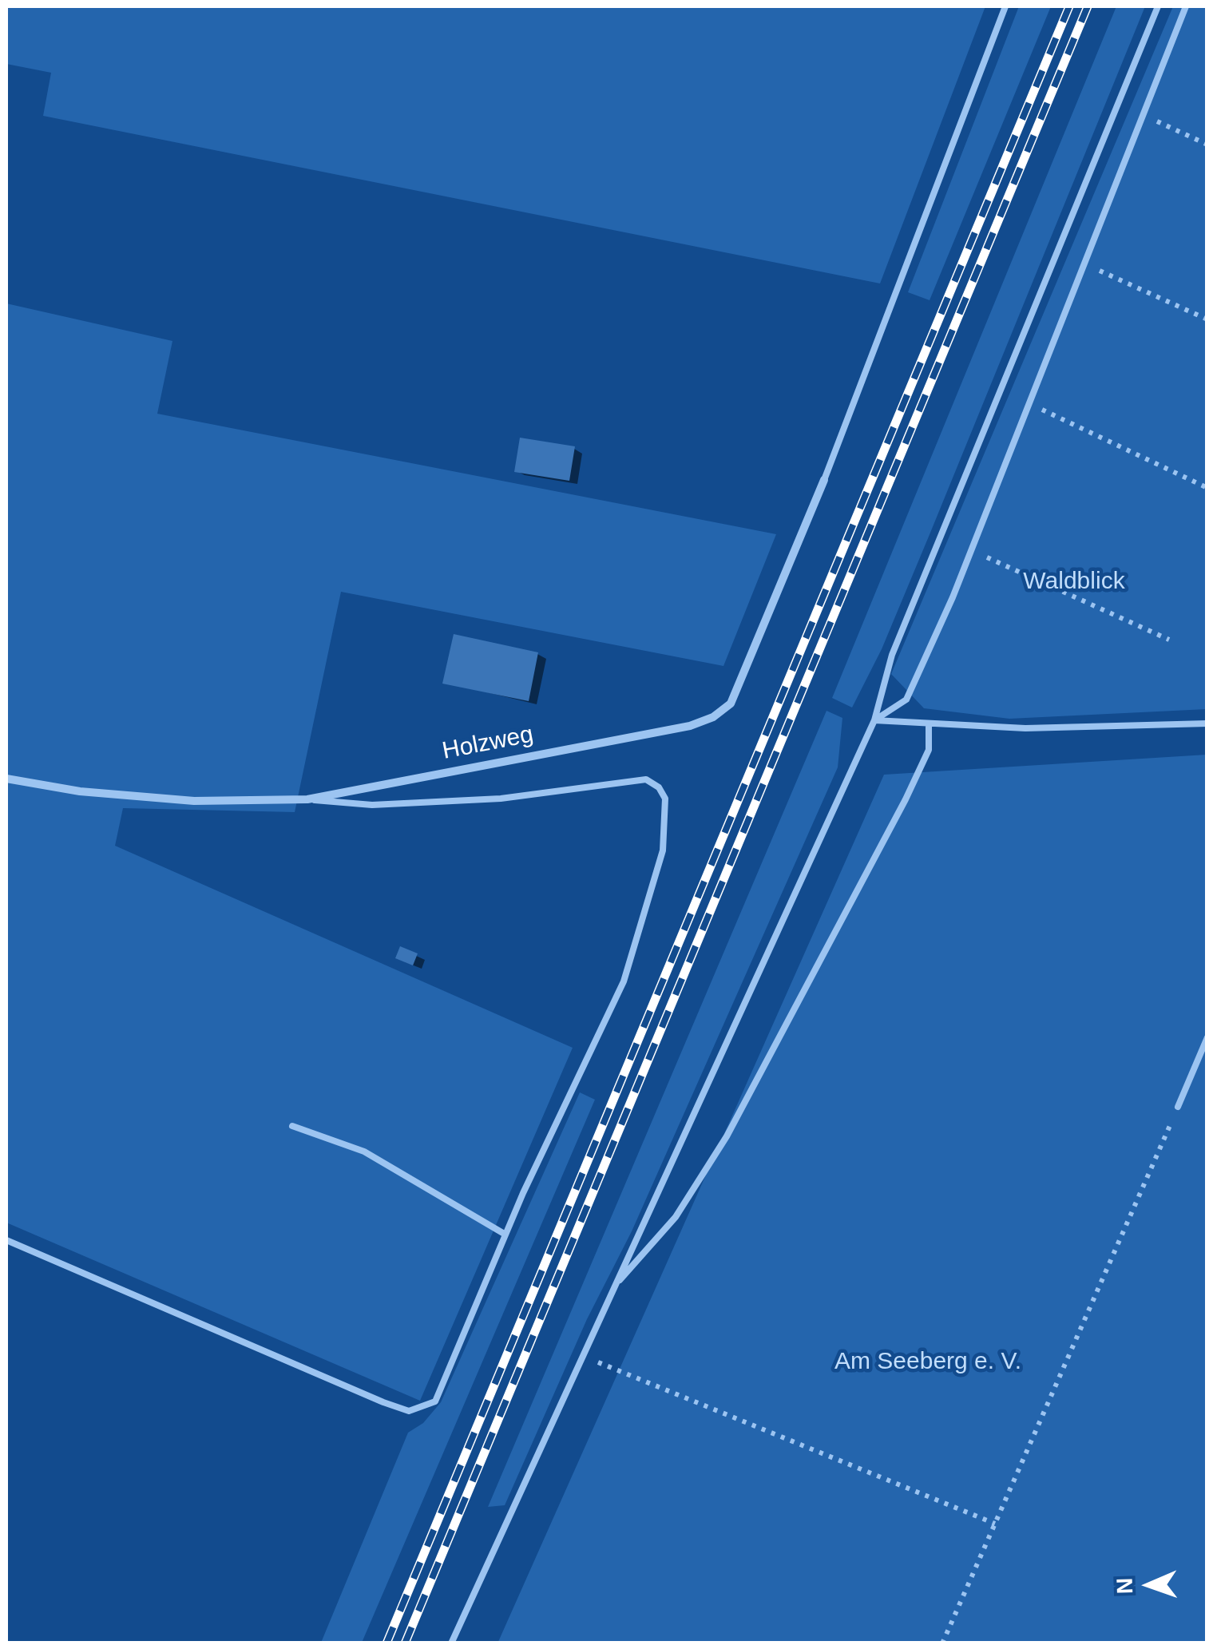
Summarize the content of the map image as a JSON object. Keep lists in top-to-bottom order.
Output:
{
  "streets": {
    "street": ["Holzweg"]
  },
  "parks": ["Waldblick", "Am Seeberg e. V."],
  "north": "left"
}
